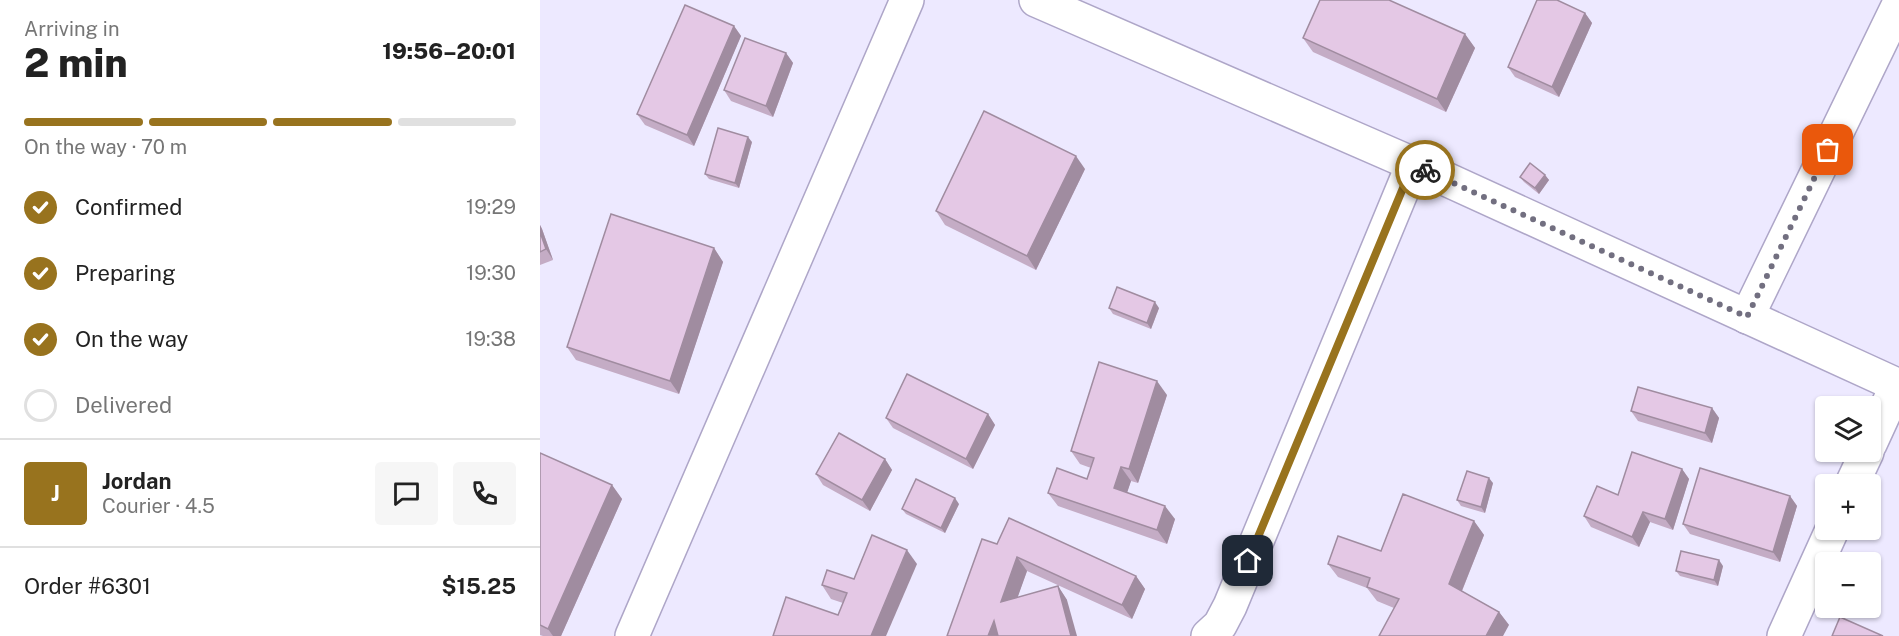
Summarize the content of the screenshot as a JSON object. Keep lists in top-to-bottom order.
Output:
{
  "page": {
    "heading": ["2 min", "Arriving in", "19:56–20:01"],
    "panel": [
      "Jordan",
      "Courier · 4.5",
      "Order #6301",
      "$15.25"
    ],
    "bar": "On the way · 70 m",
    "list": [
      ["Confirmed", "19:29"],
      ["Preparing", "19:30"],
      ["On the way", "19:38"],
      "Delivered"
    ],
    "map_buttons": ["+", "−"],
    "round": "J"
  }
}
